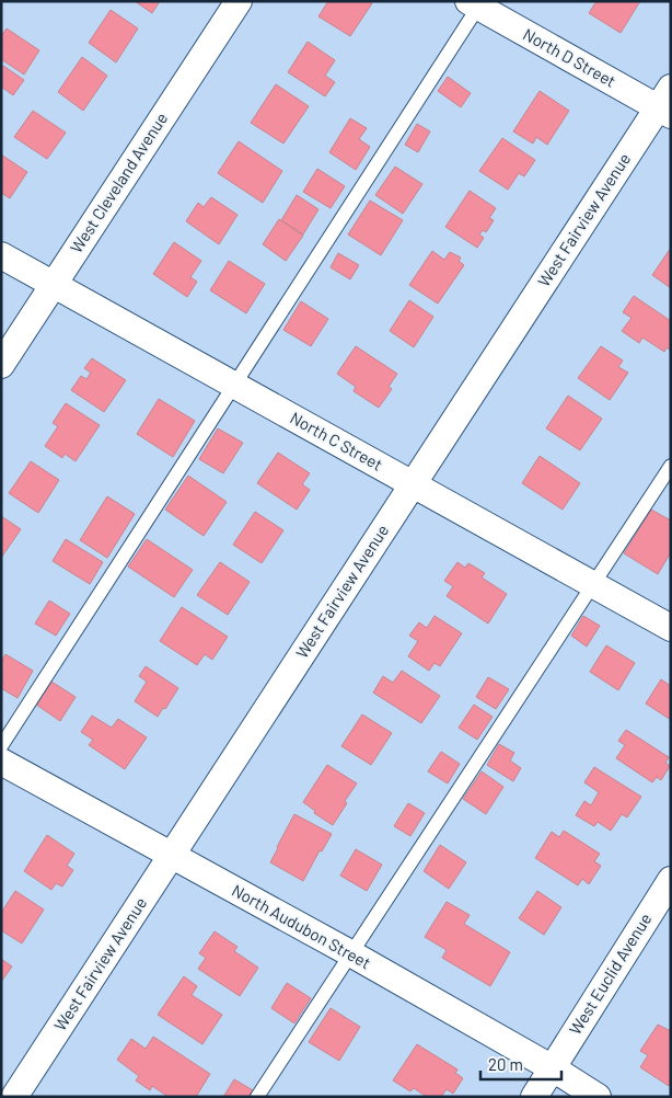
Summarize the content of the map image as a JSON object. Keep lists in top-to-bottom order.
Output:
{
  "streets": {
    "street": [
      "North D Street",
      "West Cleveland Avenue",
      "West Fairview Avenue",
      "North C Street",
      "North Audubon Street",
      "West Euclid Avenue"
    ]
  },
  "crossings": [
    ["North D Street", "West Fairview Avenue"],
    ["West Cleveland Avenue", "North C Street"],
    ["West Fairview Avenue", "North C Street"],
    ["West Fairview Avenue", "North Audubon Street"],
    ["North Audubon Street", "West Euclid Avenue"]
  ],
  "scale_bar": "20 m"
}
